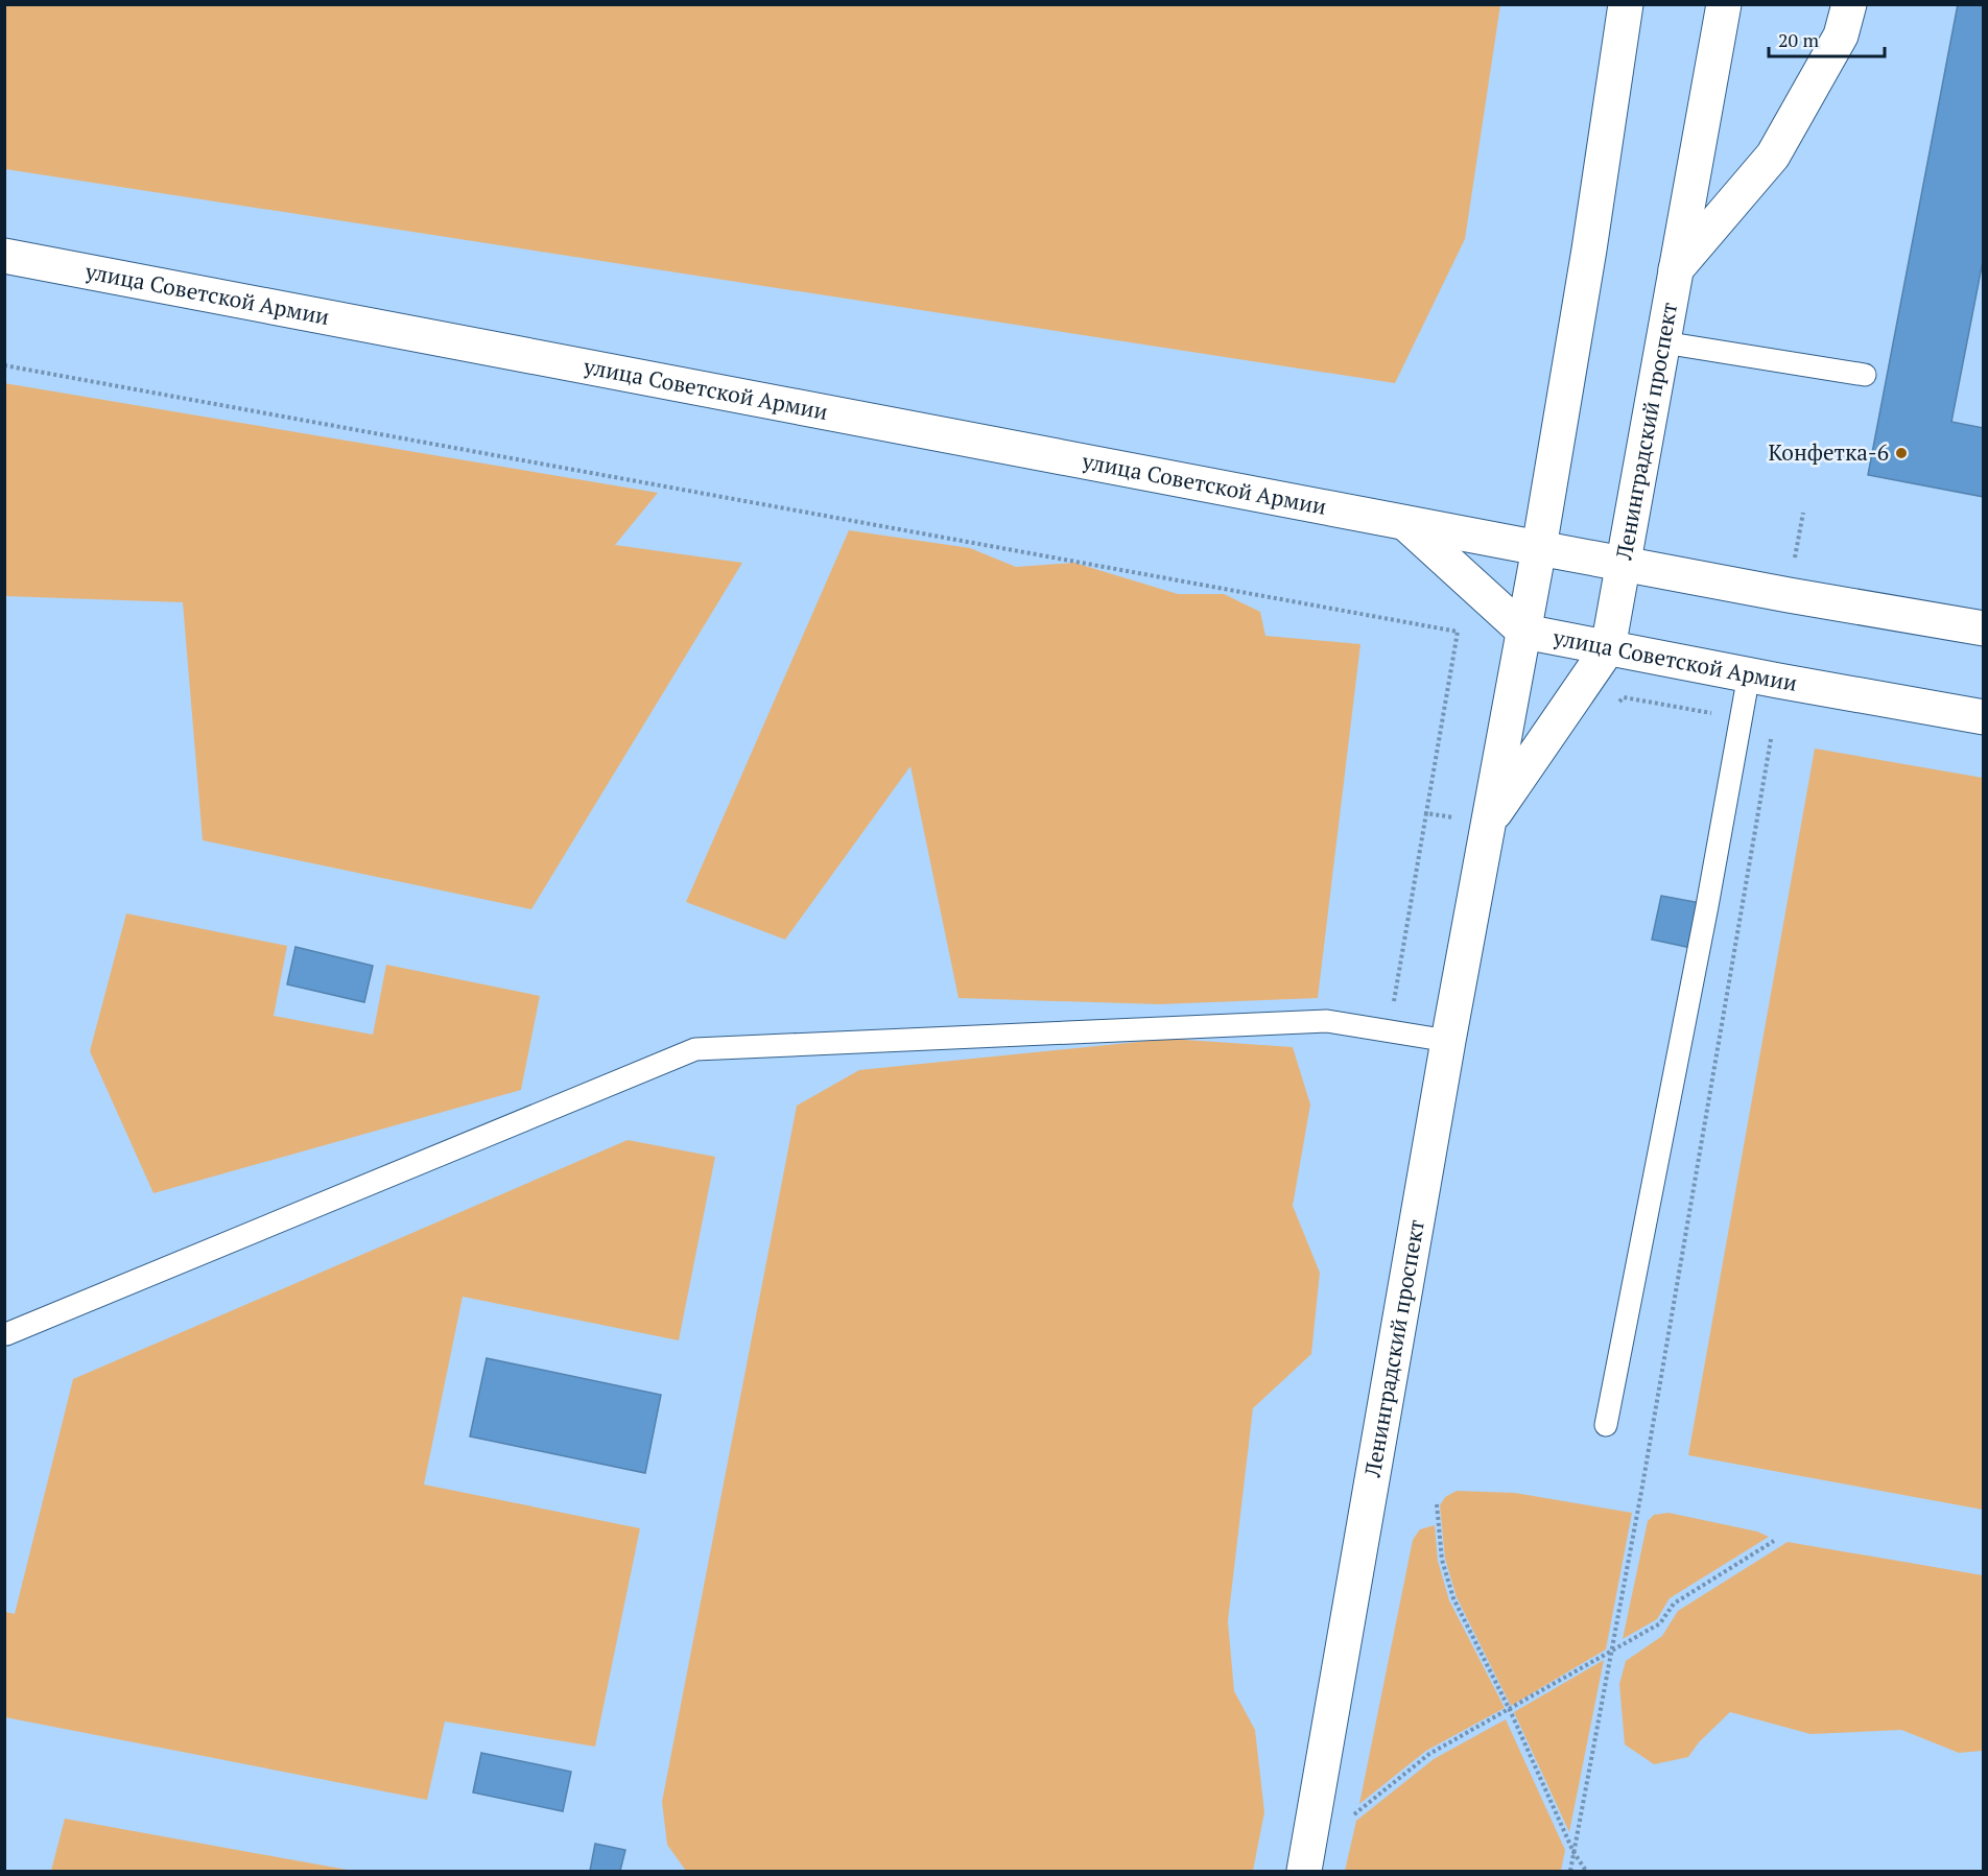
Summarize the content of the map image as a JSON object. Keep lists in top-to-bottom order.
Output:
{
  "streets": {
    "street": ["улица Советской Армии", "Ленинградский проспект"]
  },
  "crossings": [
    ["улица Советской Армии", "Ленинградский проспект"]
  ],
  "places": ["Конфетка-6"],
  "scale_bar": "20 m"
}
